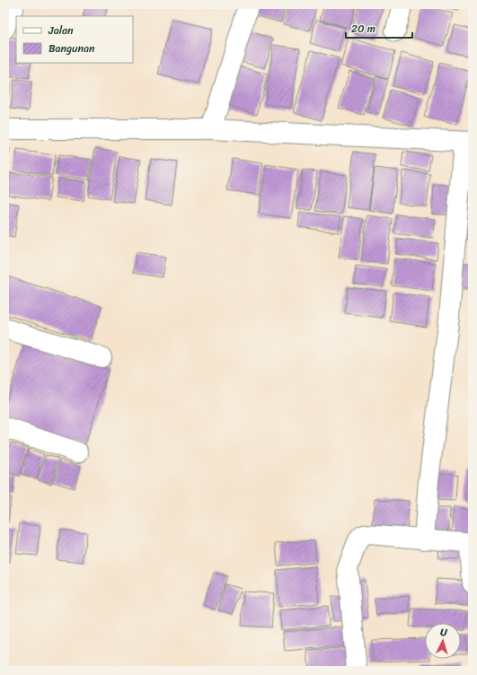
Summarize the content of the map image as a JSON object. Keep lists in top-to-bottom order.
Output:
{
  "legend": ["Jalan", "Bangunan"],
  "scale_bar": "20 m",
  "north": "top"
}
